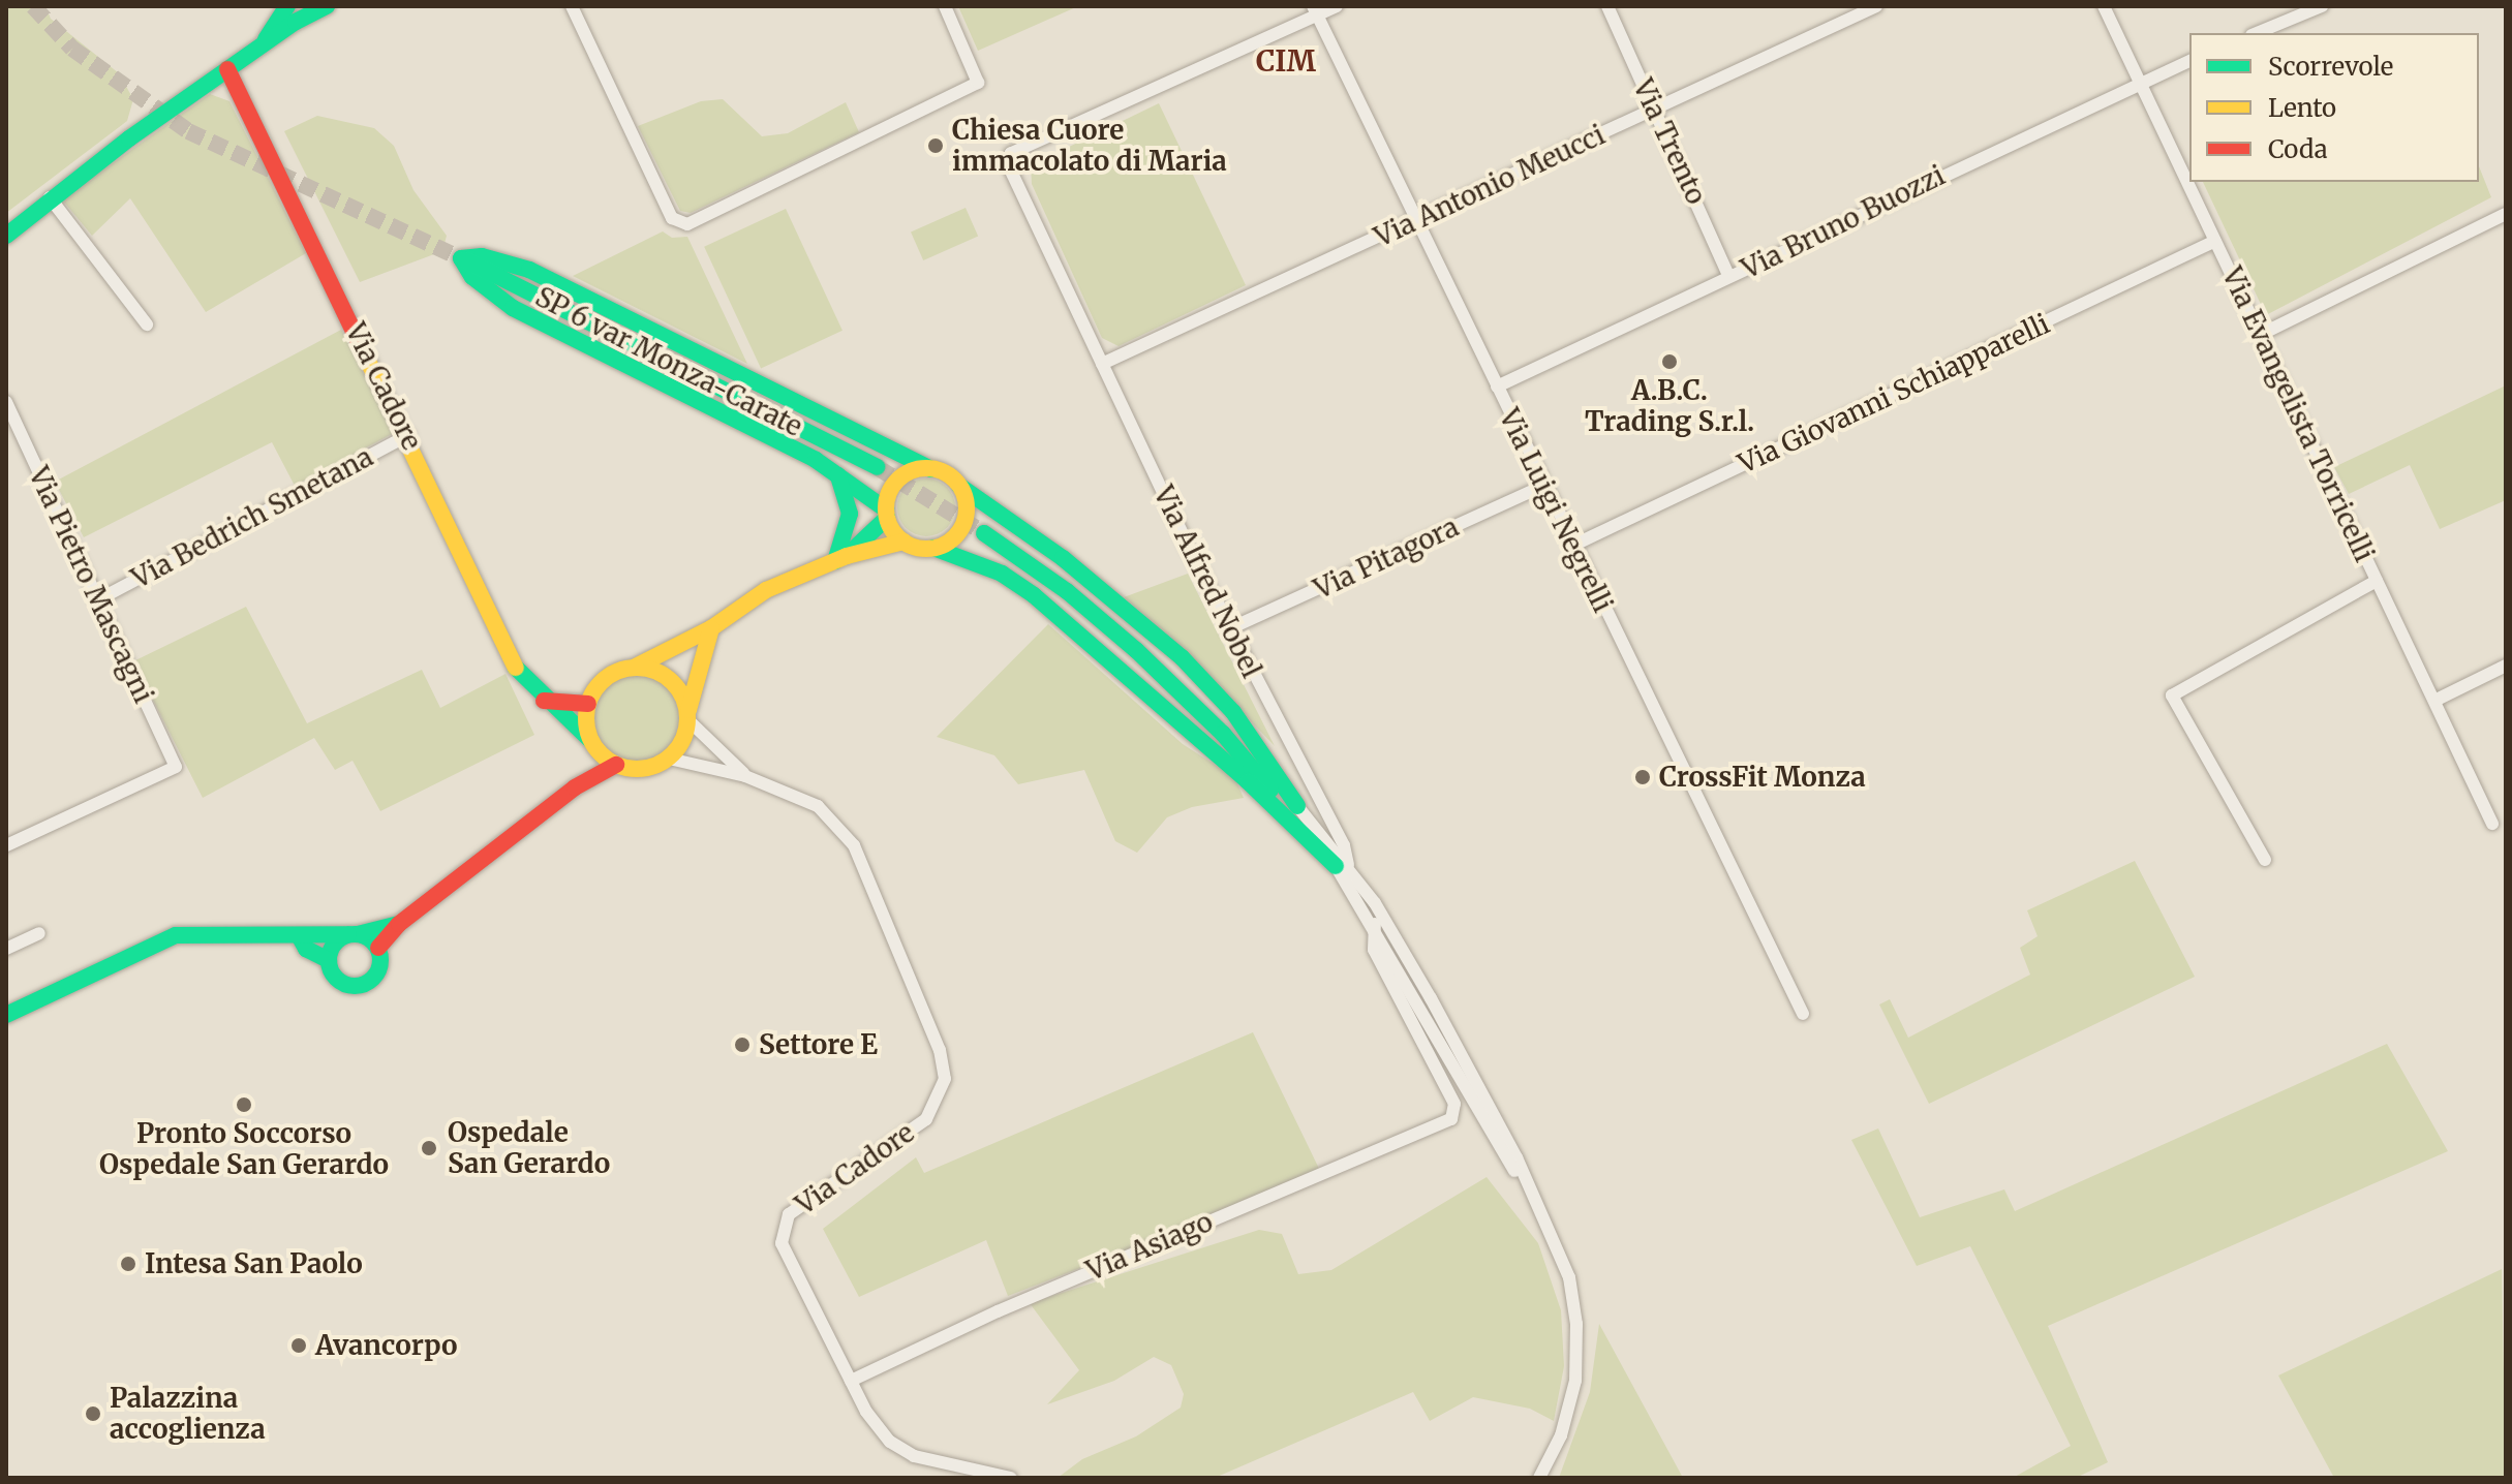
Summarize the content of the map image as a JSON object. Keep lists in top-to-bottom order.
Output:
{
  "streets": {
    "street": [
      "Via Trento",
      "Via Antonio Meucci",
      "Via Bruno Buozzi",
      "SP 6 var Monza-Carate",
      "Via Cadore",
      "Via Giovanni Schiapparelli",
      "Via Evangelista Torricelli",
      "Via Luigi Negrelli",
      "Via Bedrich Smetana",
      "Via Pitagora",
      "Via Alfred Nobel",
      "Via Pietro Mascagni",
      "Via Asiago"
    ]
  },
  "crossings": [
    ["Via Trento", "Via Antonio Meucci"],
    ["Via Trento", "Via Bruno Buozzi"],
    ["Via Antonio Meucci", "Via Luigi Negrelli"],
    ["Via Antonio Meucci", "Via Alfred Nobel"],
    ["Via Bruno Buozzi", "Via Evangelista Torricelli"],
    ["Via Bruno Buozzi", "Via Luigi Negrelli"],
    ["Via Cadore", "Via Bedrich Smetana"],
    ["Via Cadore", "Via Asiago"],
    ["Via Giovanni Schiapparelli", "Via Evangelista Torricelli"],
    ["Via Giovanni Schiapparelli", "Via Luigi Negrelli"],
    ["Via Luigi Negrelli", "Via Pitagora"],
    ["Via Luigi Negrelli", "Via Alfred Nobel"],
    ["Via Bedrich Smetana", "Via Pietro Mascagni"],
    ["Via Pitagora", "Via Alfred Nobel"],
    ["Via Alfred Nobel", "Via Asiago"]
  ],
  "districts": ["CIM"],
  "places": [
    "Chiesa Cuore immacolato di Maria",
    "A.B.C. Trading S.r.l.",
    "CrossFit Monza",
    "Settore E",
    "Pronto Soccorso Ospedale San Gerardo",
    "Ospedale San Gerardo",
    "Intesa San Paolo",
    "Avancorpo",
    "Palazzina accoglienza"
  ],
  "legend": ["Scorrevole", "Lento", "Coda"]
}
